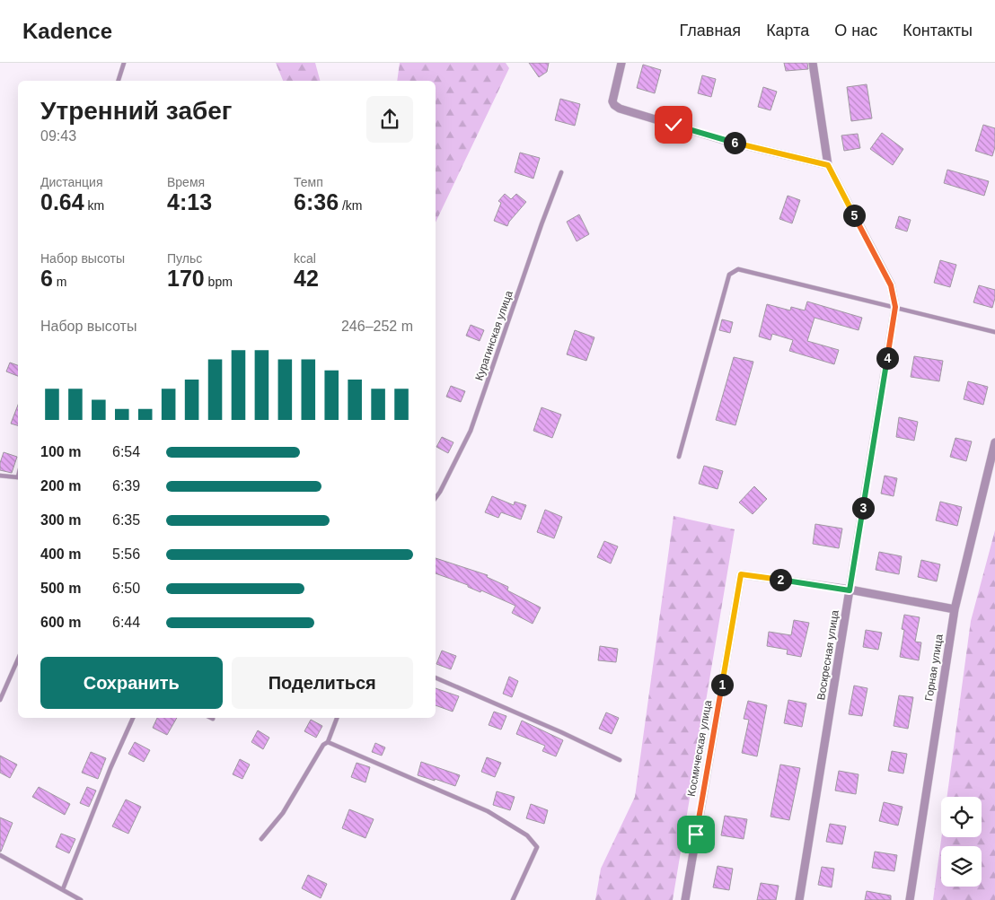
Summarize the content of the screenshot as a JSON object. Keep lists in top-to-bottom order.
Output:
{
  "streets": {
    "street": ["Воскресная улица", "Горная улица", "Космическая улица"],
    "lane": ["Курагинская улица"]
  },
  "crossings": [
    ["Воскресная улица", "Космическая улица"]
  ],
  "page": {
    "header": "Kadence",
    "nav": [
      "Главная",
      "Карта",
      "О нас",
      "Контакты"
    ],
    "heading": ["Утренний забег", "09:43"],
    "pins": [
      "6",
      "5",
      "4",
      "3",
      "2",
      "1"
    ],
    "stats": [
      ["Дистанция", "0.64 km"],
      ["Время", "4:13"],
      ["Темп", "6:36 /km"],
      ["Набор высоты", "6 m"],
      ["Пульс", "170 bpm"],
      ["kcal", "42"]
    ],
    "chart": ["Набор высоты", "246–252 m"],
    "list": [
      {
        "name": "100 m",
        "note": "6:54"
      },
      {
        "name": "200 m",
        "note": "6:39"
      },
      {
        "name": "300 m",
        "note": "6:35"
      },
      {
        "name": "400 m",
        "note": "5:56"
      },
      {
        "name": "500 m",
        "note": "6:50"
      },
      {
        "name": "600 m",
        "note": "6:44"
      }
    ],
    "buttons": ["Сохранить", "Поделиться"]
  }
}
